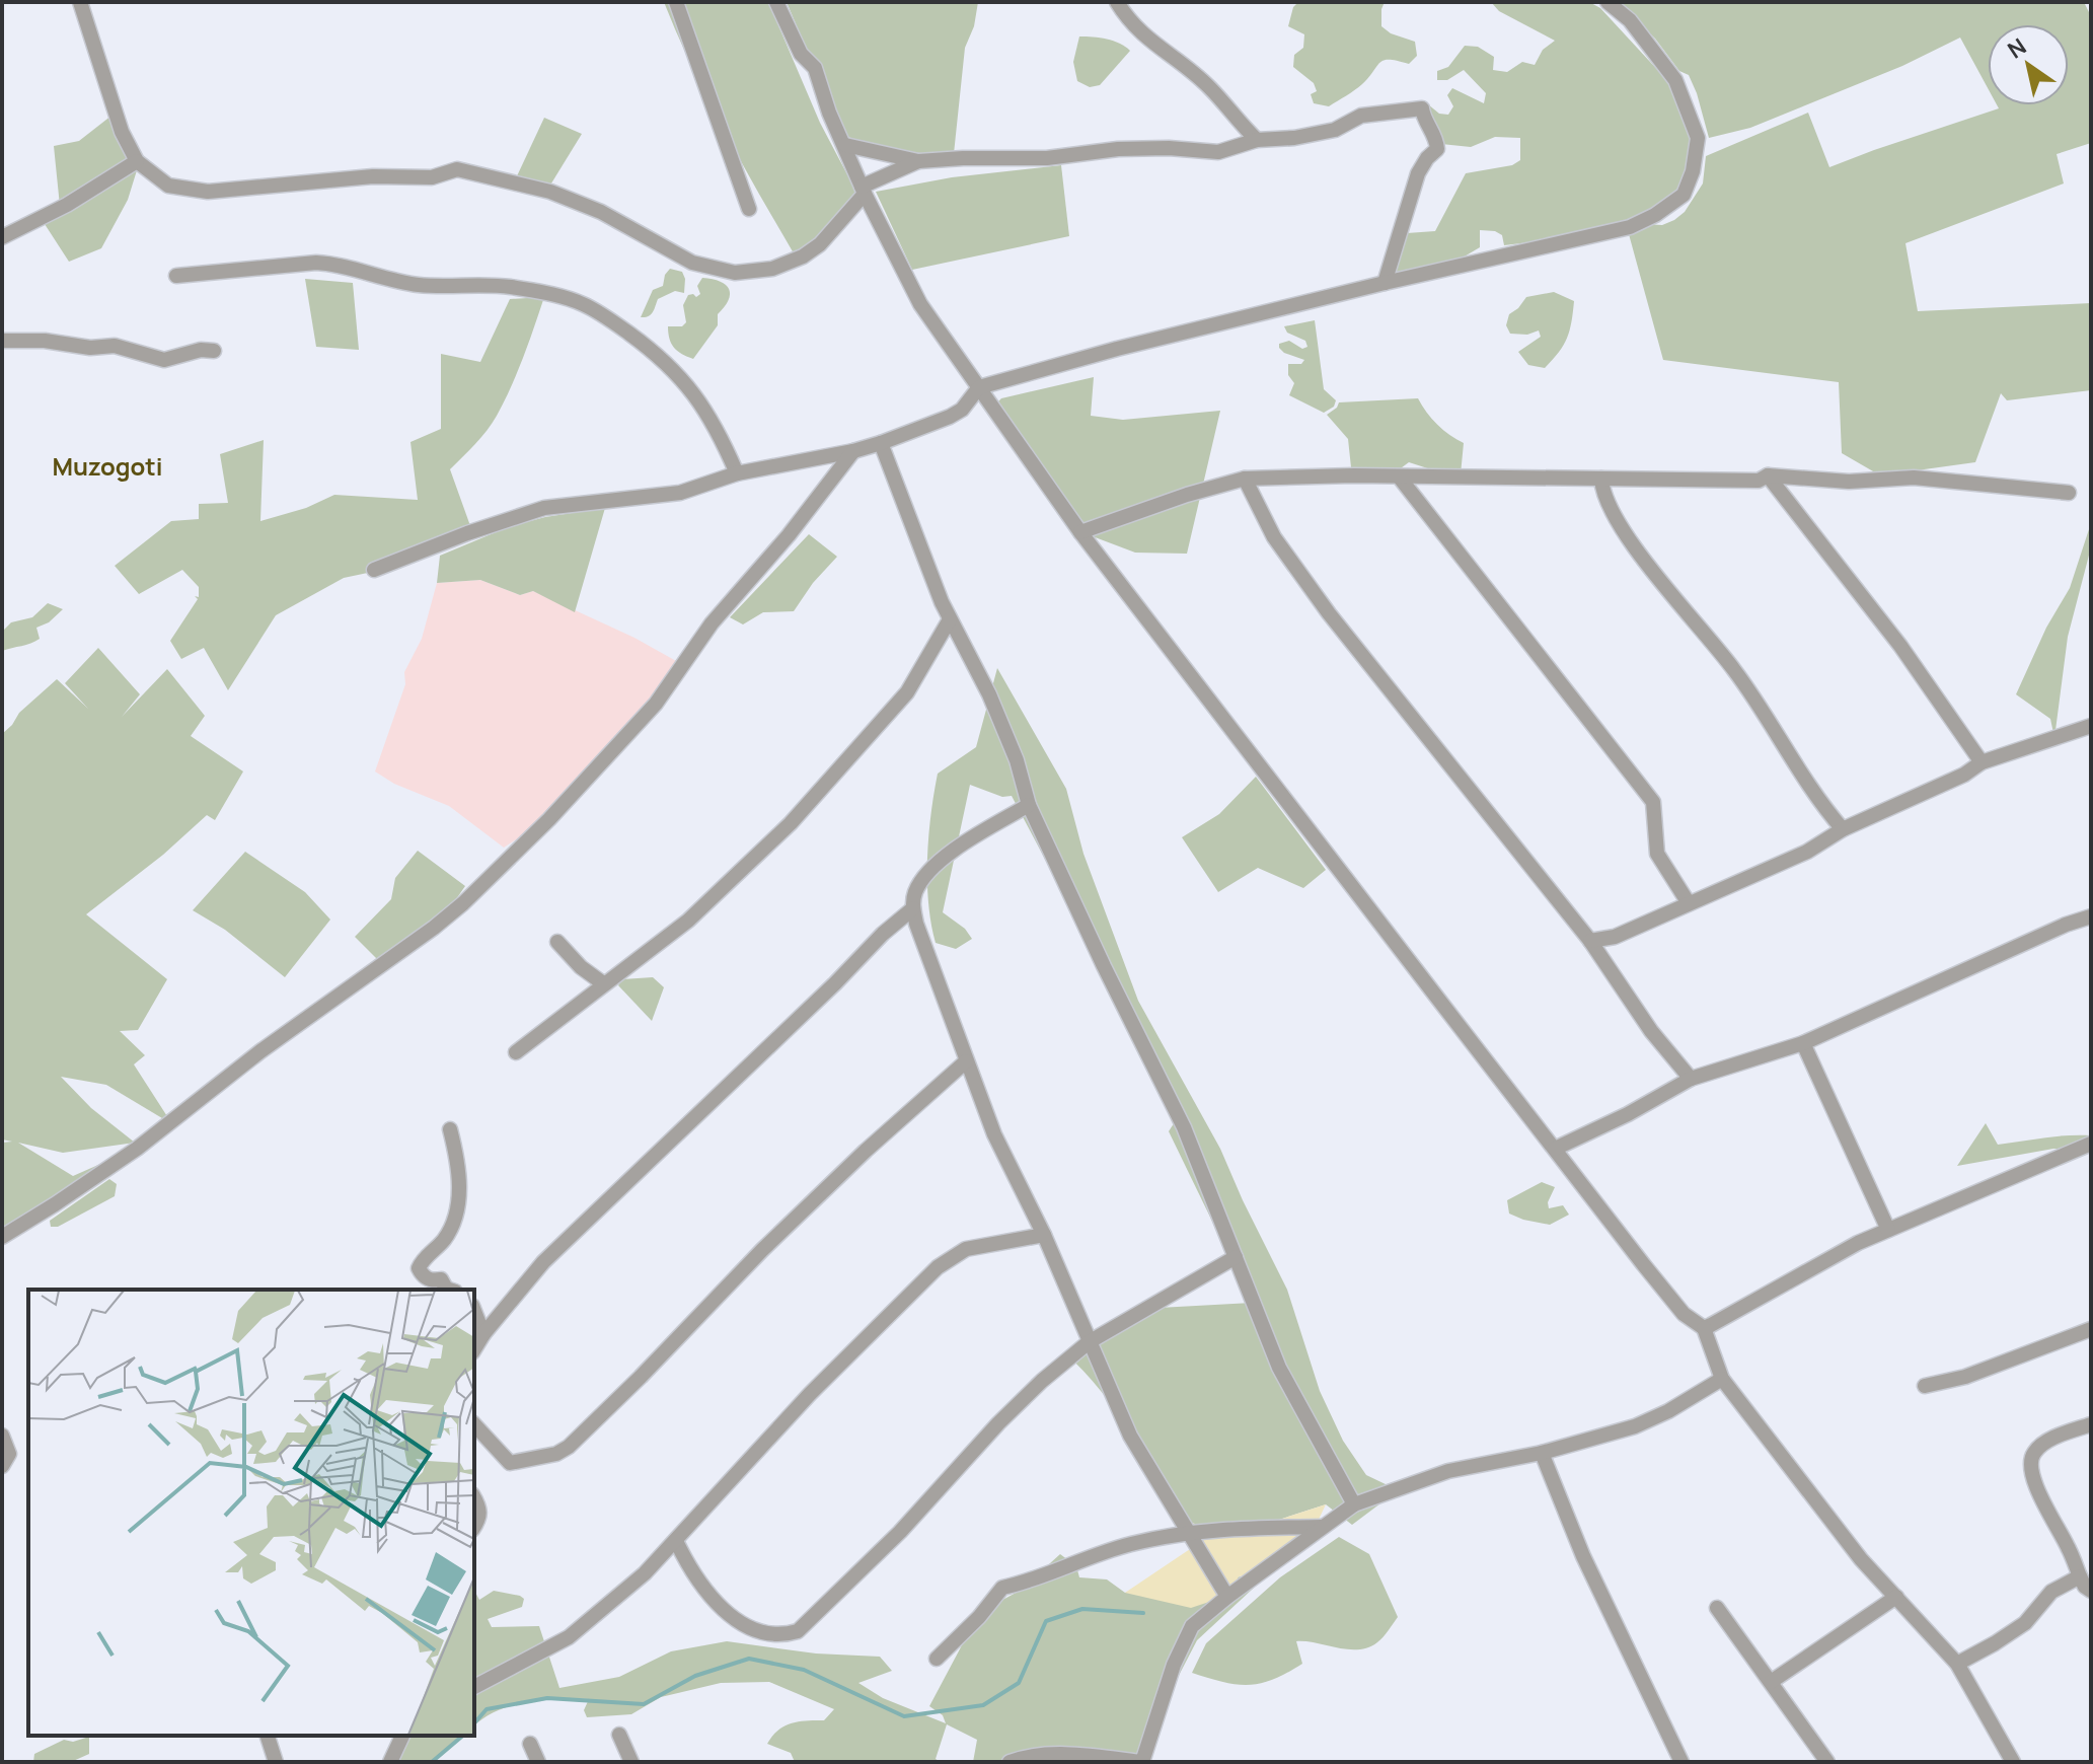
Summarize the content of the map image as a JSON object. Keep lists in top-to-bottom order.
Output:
{
  "districts": ["Muzogoti"],
  "north": "top left"
}
